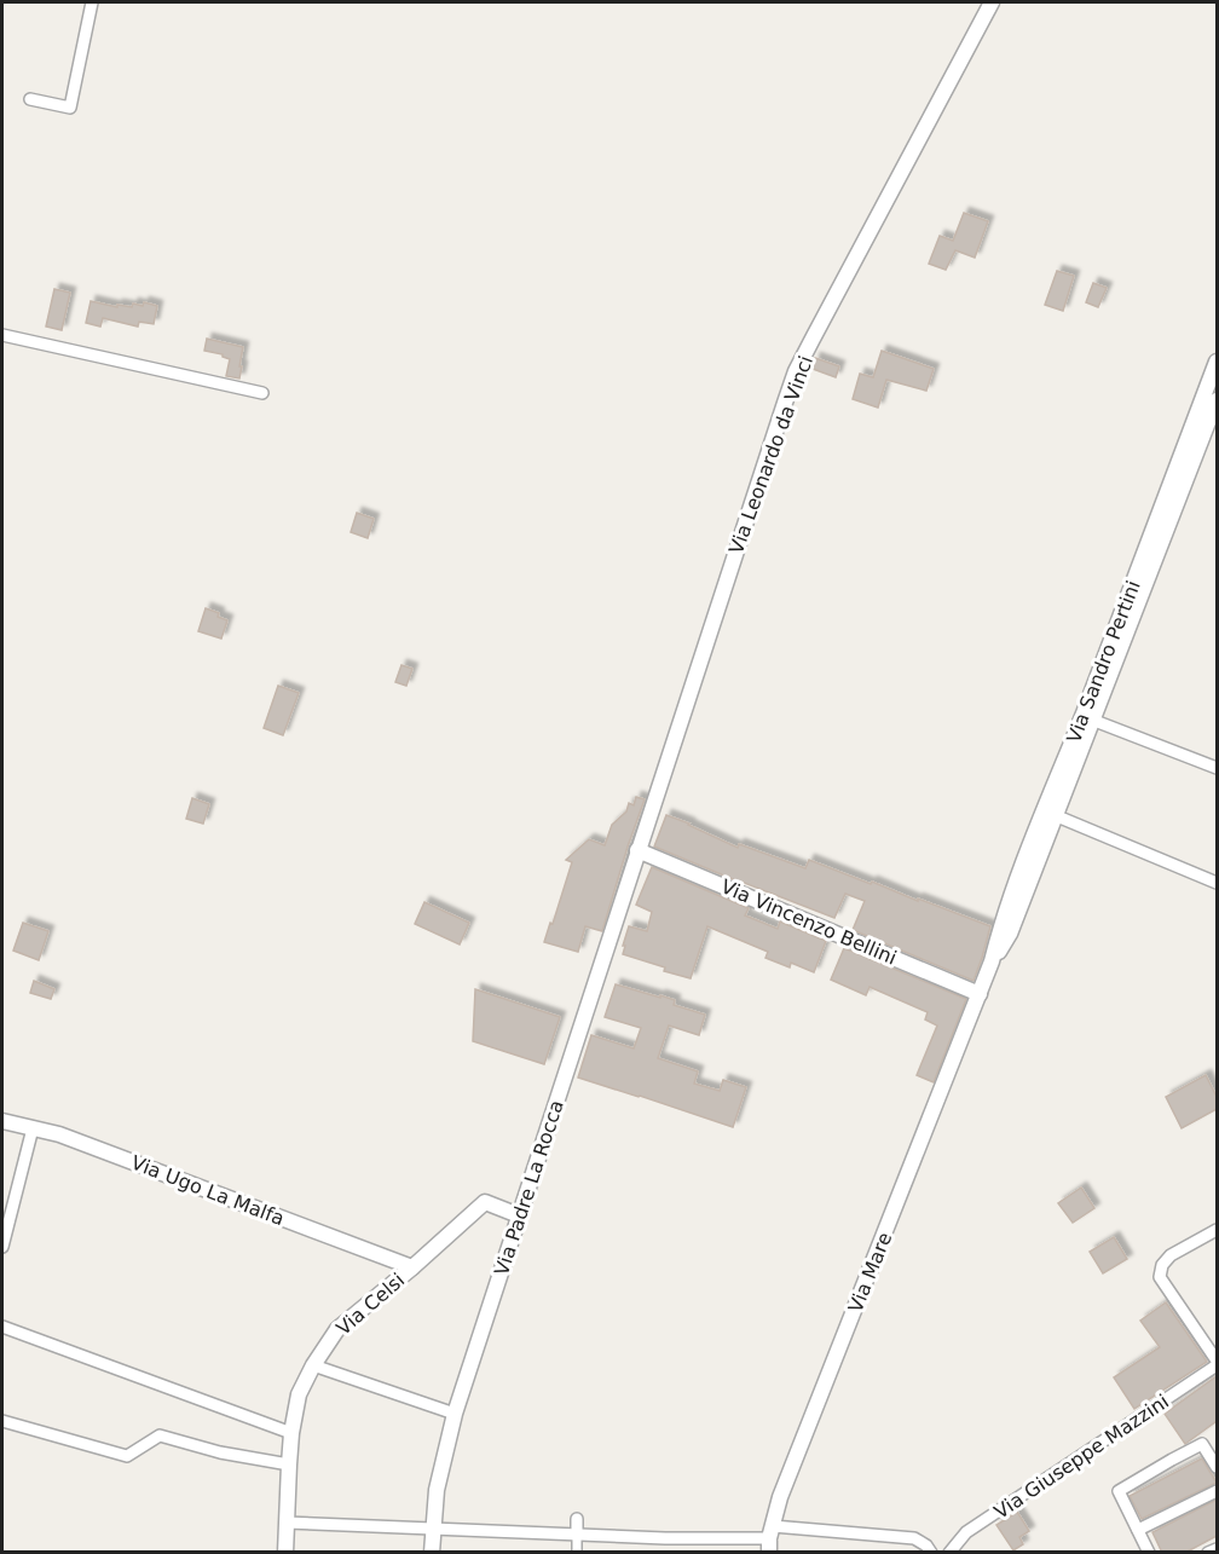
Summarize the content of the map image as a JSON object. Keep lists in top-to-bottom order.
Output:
{
  "streets": {
    "street": [
      "Via Leonardo da Vinci",
      "Via Sandro Pertini",
      "Via Vincenzo Bellini",
      "Via Padre La Rocca",
      "Via Ugo La Malfa",
      "Via Mare",
      "Via Celsi",
      "Via Giuseppe Mazzini"
    ]
  },
  "crossings": [
    ["Via Leonardo da Vinci", "Via Vincenzo Bellini"],
    ["Via Leonardo da Vinci", "Via Padre La Rocca"],
    ["Via Sandro Pertini", "Via Vincenzo Bellini"],
    ["Via Sandro Pertini", "Via Mare"],
    ["Via Vincenzo Bellini", "Via Padre La Rocca"],
    ["Via Vincenzo Bellini", "Via Mare"],
    ["Via Padre La Rocca", "Via Celsi"],
    ["Via Ugo La Malfa", "Via Celsi"]
  ]
}
